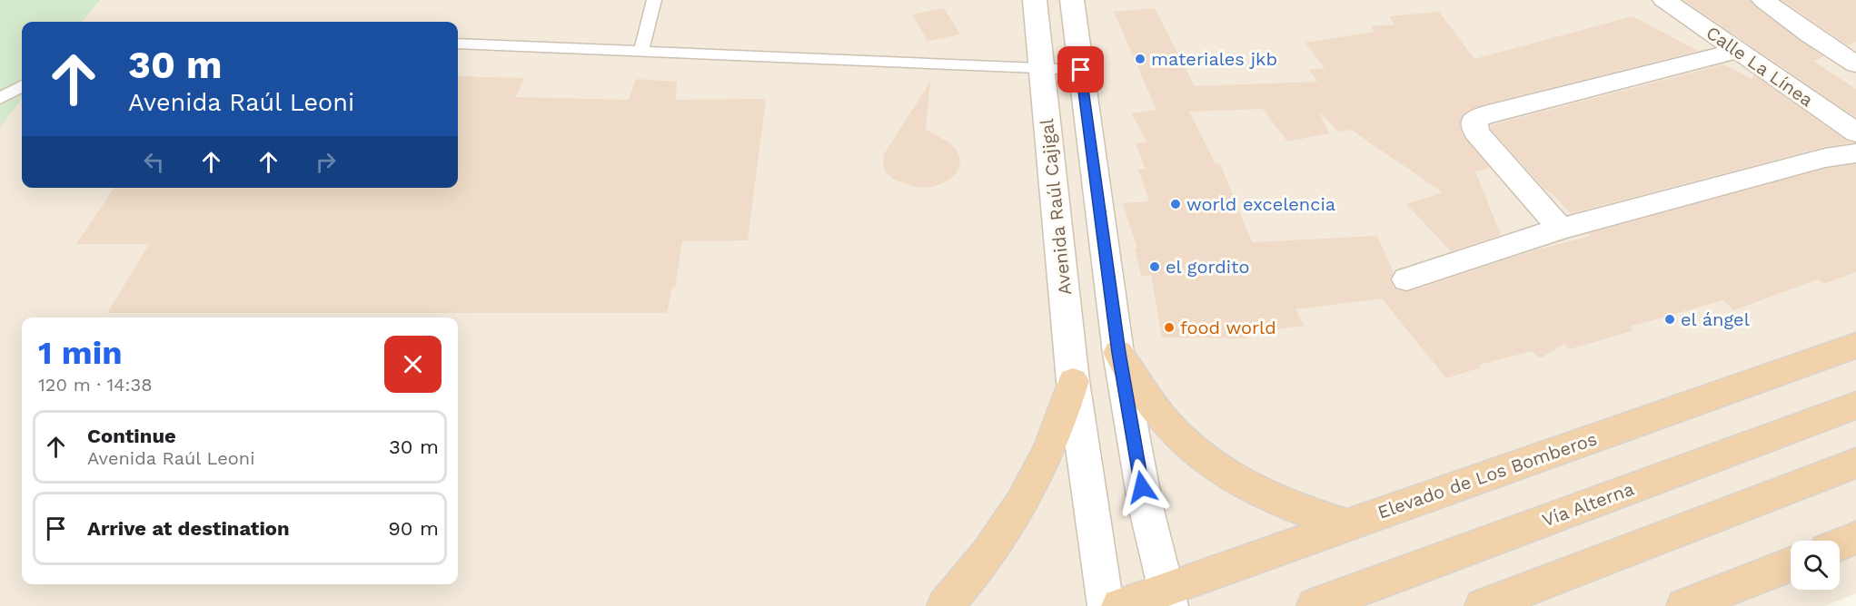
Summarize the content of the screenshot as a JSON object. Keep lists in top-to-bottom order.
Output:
{
  "streets": {
    "highway": ["Elevado de Los Bomberos", "Vía Alterna"],
    "main road": ["Calle La Línea", "Avenida Raúl Cajigal"]
  },
  "places": [
    "materiales jkb",
    "world excelencia",
    "el gordito",
    "el ángel",
    "food world"
  ],
  "page": {
    "turn": ["30 m", "Avenida Raúl Leoni"],
    "heading": ["1 min", "120 m · 14:38"],
    "list": [
      {
        "name": "Continue",
        "note": "Avenida Raúl Leoni",
        "value": "30 m"
      },
      {
        "name": "Arrive at destination",
        "value": "90 m"
      }
    ]
  }
}
